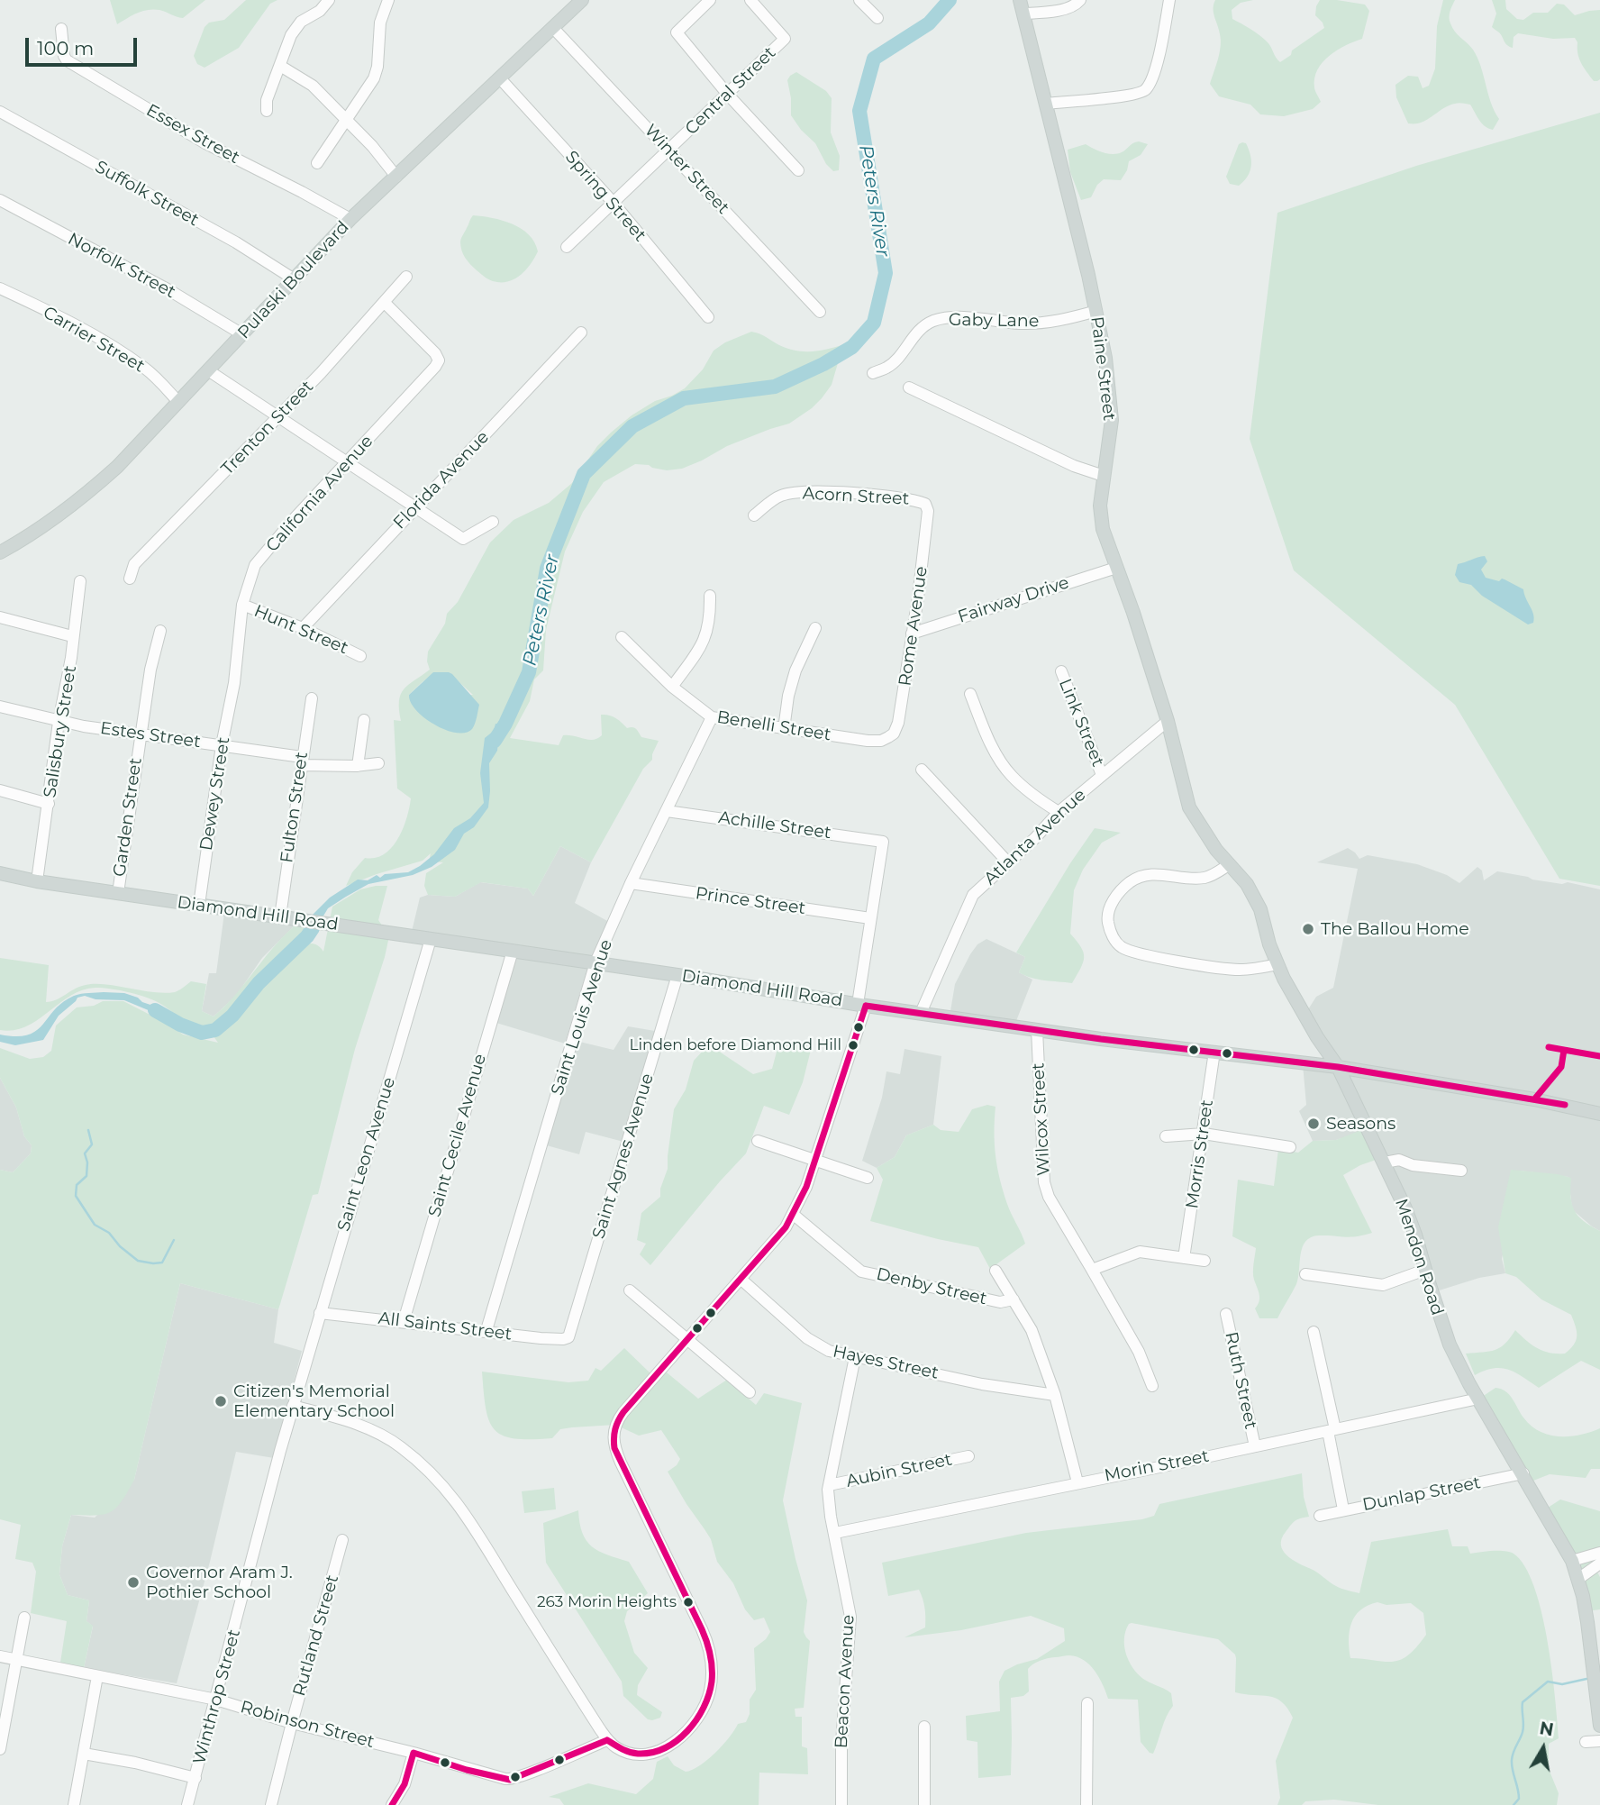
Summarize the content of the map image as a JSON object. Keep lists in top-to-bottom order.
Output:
{
  "streets": {
    "main road": [
      "Pulaski Boulevard",
      "Paine Street",
      "Diamond Hill Road",
      "Mendon Road"
    ],
    "street": [
      "Central Street",
      "Essex Street",
      "Winter Street",
      "Suffolk Street",
      "Spring Street",
      "Norfolk Street",
      "Gaby Lane",
      "Carrier Street",
      "Trenton Street",
      "Florida Avenue",
      "California Avenue",
      "Acorn Street",
      "Fairway Drive",
      "Rome Avenue",
      "Hunt Street",
      "Link Street",
      "Benelli Street",
      "Salisbury Street",
      "Estes Street",
      "Dewey Street",
      "Fulton Street",
      "Garden Street",
      "Achille Street",
      "Atlanta Avenue",
      "Prince Street",
      "Saint Louis Avenue",
      "Wilcox Street",
      "Saint Cecile Avenue",
      "Saint Leon Avenue",
      "Morris Street",
      "Saint Agnes Avenue",
      "Denby Street",
      "All Saints Street",
      "Hayes Street",
      "Ruth Street",
      "Morin Street",
      "Aubin Street",
      "Dunlap Street",
      "Rutland Street",
      "Beacon Avenue",
      "Winthrop Street",
      "Robinson Street"
    ]
  },
  "crossings": [
    ["Central Street", "Winter Street"],
    ["Central Street", "Spring Street"],
    ["Essex Street", "Pulaski Boulevard"],
    ["Winter Street", "Pulaski Boulevard"],
    ["Suffolk Street", "Pulaski Boulevard"],
    ["Spring Street", "Pulaski Boulevard"],
    ["Norfolk Street", "Pulaski Boulevard"],
    ["Pulaski Boulevard", "Carrier Street"],
    ["Gaby Lane", "Paine Street"],
    ["Paine Street", "Fairway Drive"],
    ["Paine Street", "Atlanta Avenue"],
    ["Paine Street", "Mendon Road"],
    ["Trenton Street", "California Avenue"],
    ["Florida Avenue", "Hunt Street"],
    ["California Avenue", "Hunt Street"],
    ["California Avenue", "Dewey Street"],
    ["Acorn Street", "Rome Avenue"],
    ["Fairway Drive", "Rome Avenue"],
    ["Rome Avenue", "Benelli Street"],
    ["Link Street", "Atlanta Avenue"],
    ["Benelli Street", "Saint Louis Avenue"],
    ["Salisbury Street", "Estes Street"],
    ["Salisbury Street", "Diamond Hill Road"],
    ["Estes Street", "Dewey Street"],
    ["Estes Street", "Fulton Street"],
    ["Estes Street", "Garden Street"],
    ["Dewey Street", "Diamond Hill Road"],
    ["Fulton Street", "Diamond Hill Road"],
    ["Garden Street", "Diamond Hill Road"],
    ["Achille Street", "Prince Street"],
    ["Achille Street", "Saint Louis Avenue"],
    ["Atlanta Avenue", "Diamond Hill Road"],
    ["Prince Street", "Saint Louis Avenue"],
    ["Diamond Hill Road", "Saint Louis Avenue"],
    ["Diamond Hill Road", "Wilcox Street"],
    ["Diamond Hill Road", "Saint Cecile Avenue"],
    ["Diamond Hill Road", "Saint Leon Avenue"],
    ["Diamond Hill Road", "Morris Street"],
    ["Diamond Hill Road", "Saint Agnes Avenue"],
    ["Diamond Hill Road", "Mendon Road"],
    ["Saint Louis Avenue", "All Saints Street"],
    ["Saint Cecile Avenue", "All Saints Street"],
    ["Saint Leon Avenue", "All Saints Street"],
    ["Saint Leon Avenue", "Winthrop Street"],
    ["Saint Agnes Avenue", "All Saints Street"],
    ["Mendon Road", "Morin Street"],
    ["Mendon Road", "Dunlap Street"],
    ["Hayes Street", "Beacon Avenue"],
    ["Ruth Street", "Morin Street"],
    ["Morin Street", "Beacon Avenue"],
    ["Aubin Street", "Beacon Avenue"],
    ["Rutland Street", "Robinson Street"],
    ["Winthrop Street", "Robinson Street"]
  ],
  "water": ["Peters River"],
  "places": [
    "The Ballou Home",
    "Linden before Diamond Hill",
    "Seasons",
    "Citizen's Memorial Elementary School",
    "Governor Aram J. Pothier School",
    "263 Morin Heights"
  ],
  "scale_bar": "100 m",
  "north": "top"
}
